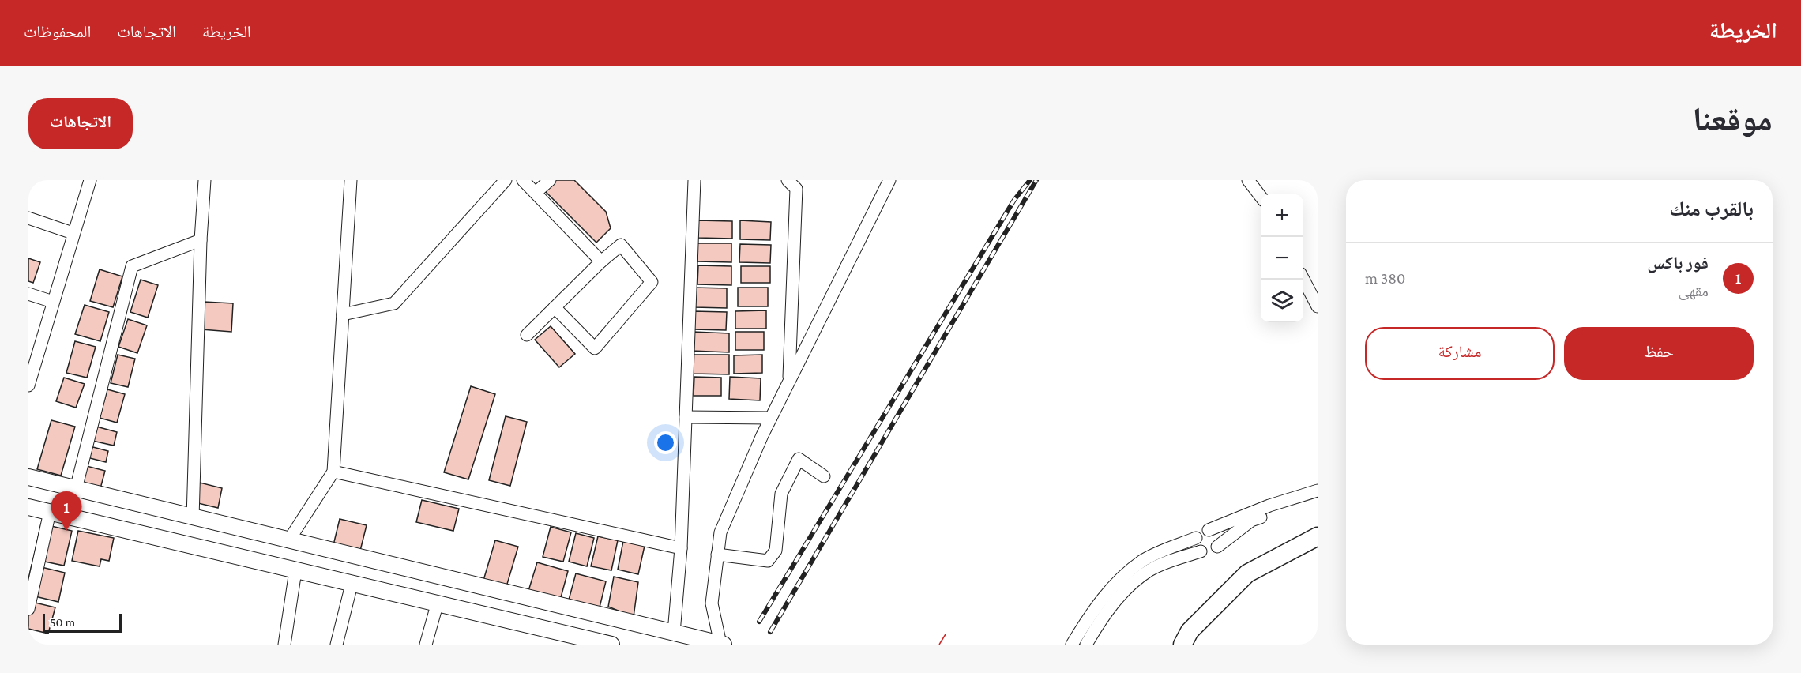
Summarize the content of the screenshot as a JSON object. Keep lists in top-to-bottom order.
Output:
{
  "scale_bar": "50 m",
  "page": {
    "header": "الخريطة",
    "nav": ["الخريطة", "الاتجاهات", "المحفوظات"],
    "title": "موقعنا",
    "buttons": [
      "الاتجاهات",
      ["حفظ", "مشاركة"]
    ],
    "heading": "بالقرب منك",
    "map_buttons": ["+", "−"],
    "list": [
      {
        "mark": "1",
        "name": "فور باكس",
        "note": "مقهى",
        "value": "380 m"
      }
    ],
    "pins": "1",
    "scale": "50 m"
  }
}
